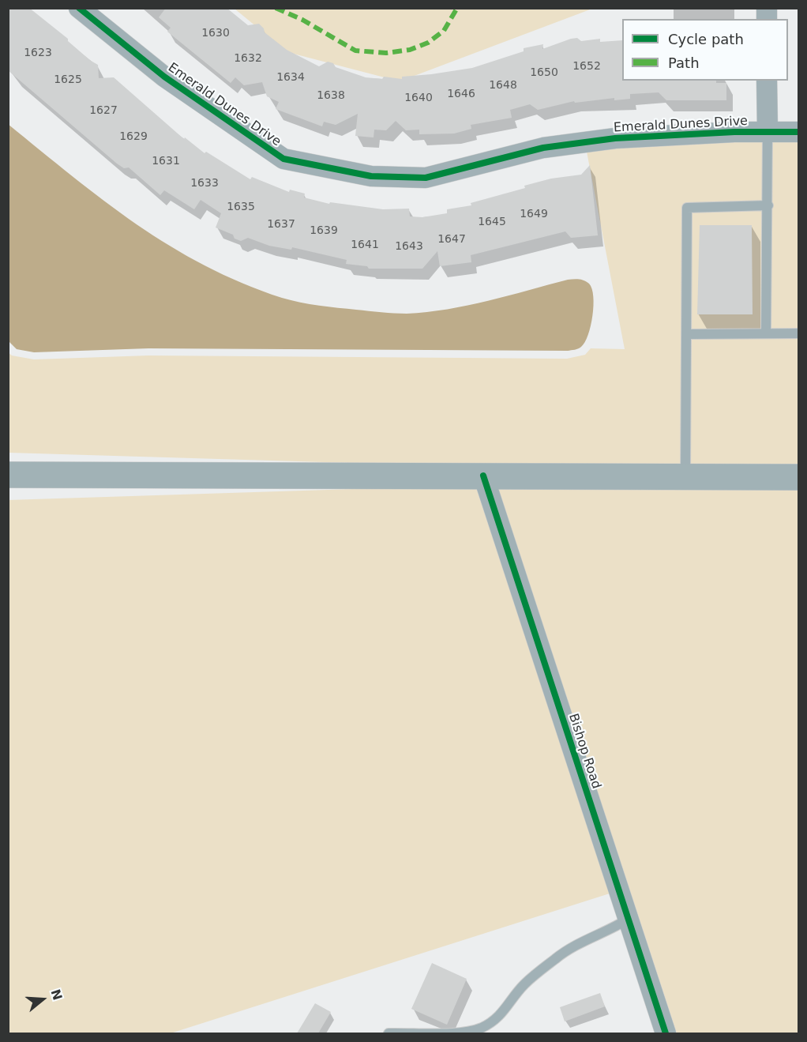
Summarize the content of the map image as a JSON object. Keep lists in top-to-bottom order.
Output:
{
  "streets": {
    "street": ["Emerald Dunes Drive", "Bishop Road"]
  },
  "house_numbers": [
    "1630",
    "1623",
    "1632",
    "1652",
    "1650",
    "1634",
    "1625",
    "1648",
    "1646",
    "1638",
    "1640",
    "1627",
    "1629",
    "1631",
    "1633",
    "1635",
    "1649",
    "1645",
    "1637",
    "1639",
    "1647",
    "1641",
    "1643"
  ],
  "legend": ["Cycle path", "Path"],
  "north": "right"
}
